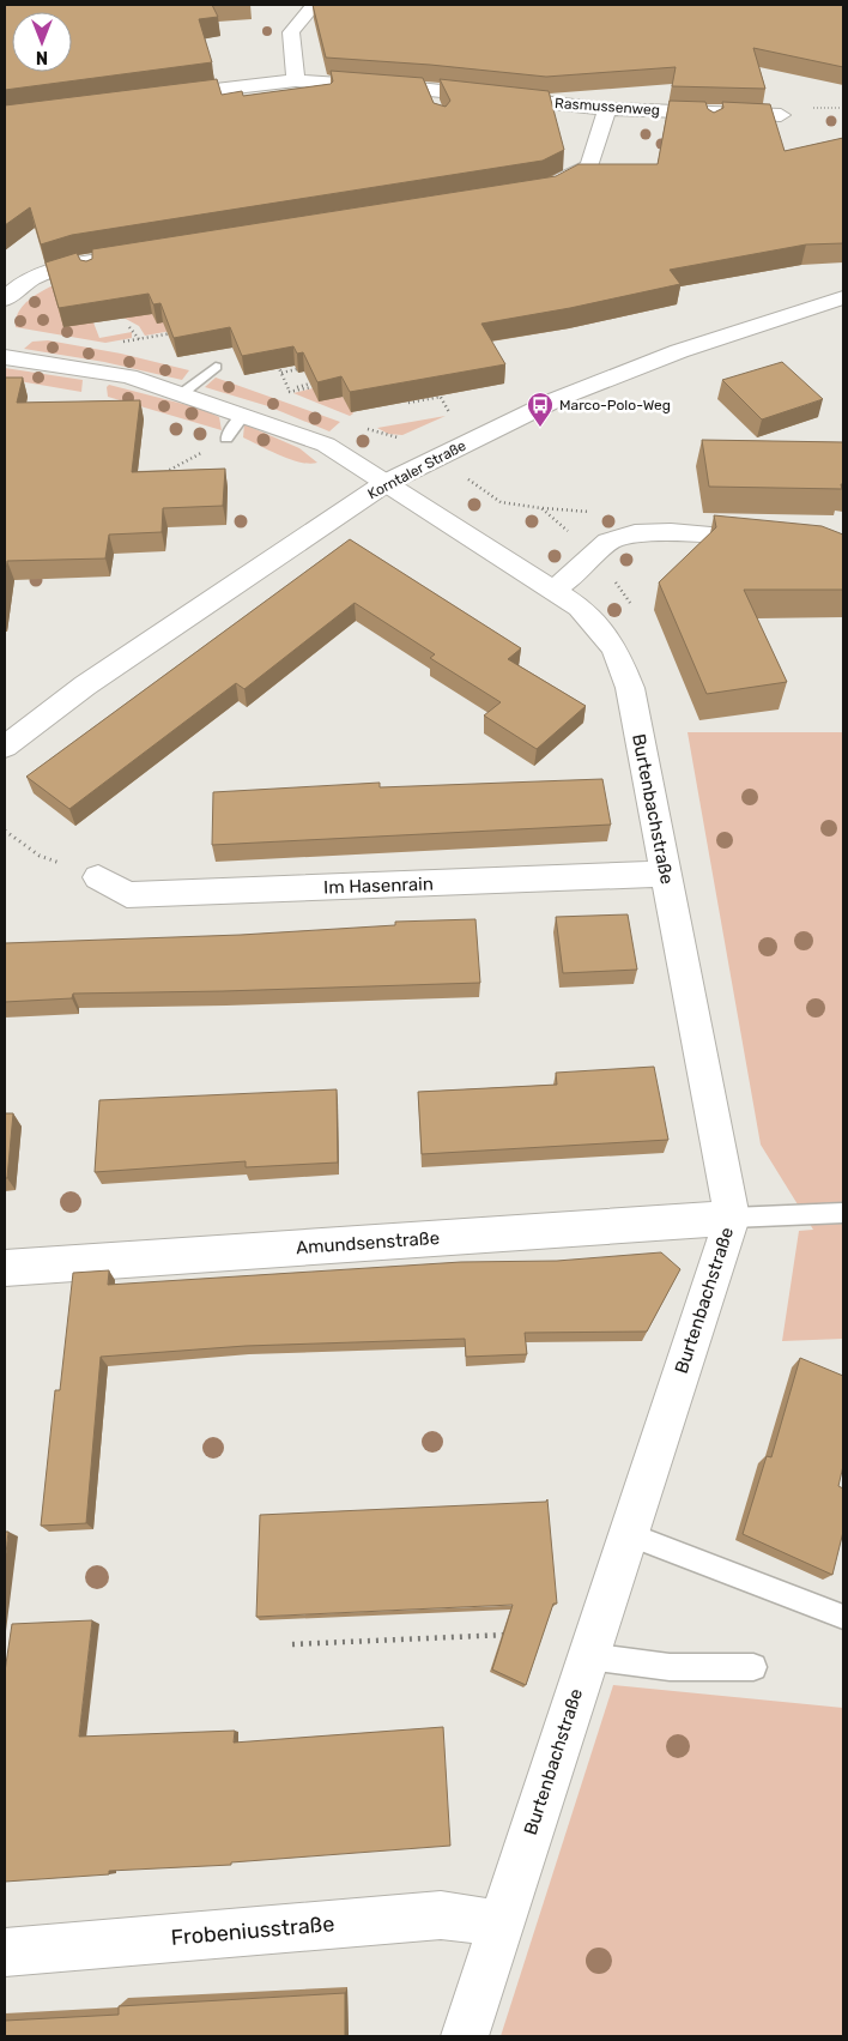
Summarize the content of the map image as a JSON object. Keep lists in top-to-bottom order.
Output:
{
  "streets": {
    "street": [
      "Rasmussenweg",
      "Korntaler Straße",
      "Burtenbachstraße",
      "Im Hasenrain",
      "Amundsenstraße",
      "Frobeniusstraße"
    ]
  },
  "crossings": [
    ["Korntaler Straße", "Burtenbachstraße"],
    ["Burtenbachstraße", "Im Hasenrain"],
    ["Burtenbachstraße", "Amundsenstraße"],
    ["Burtenbachstraße", "Frobeniusstraße"]
  ],
  "places": {
    "bus stop": ["Marco-Polo-Weg"]
  },
  "north": "bottom"
}
